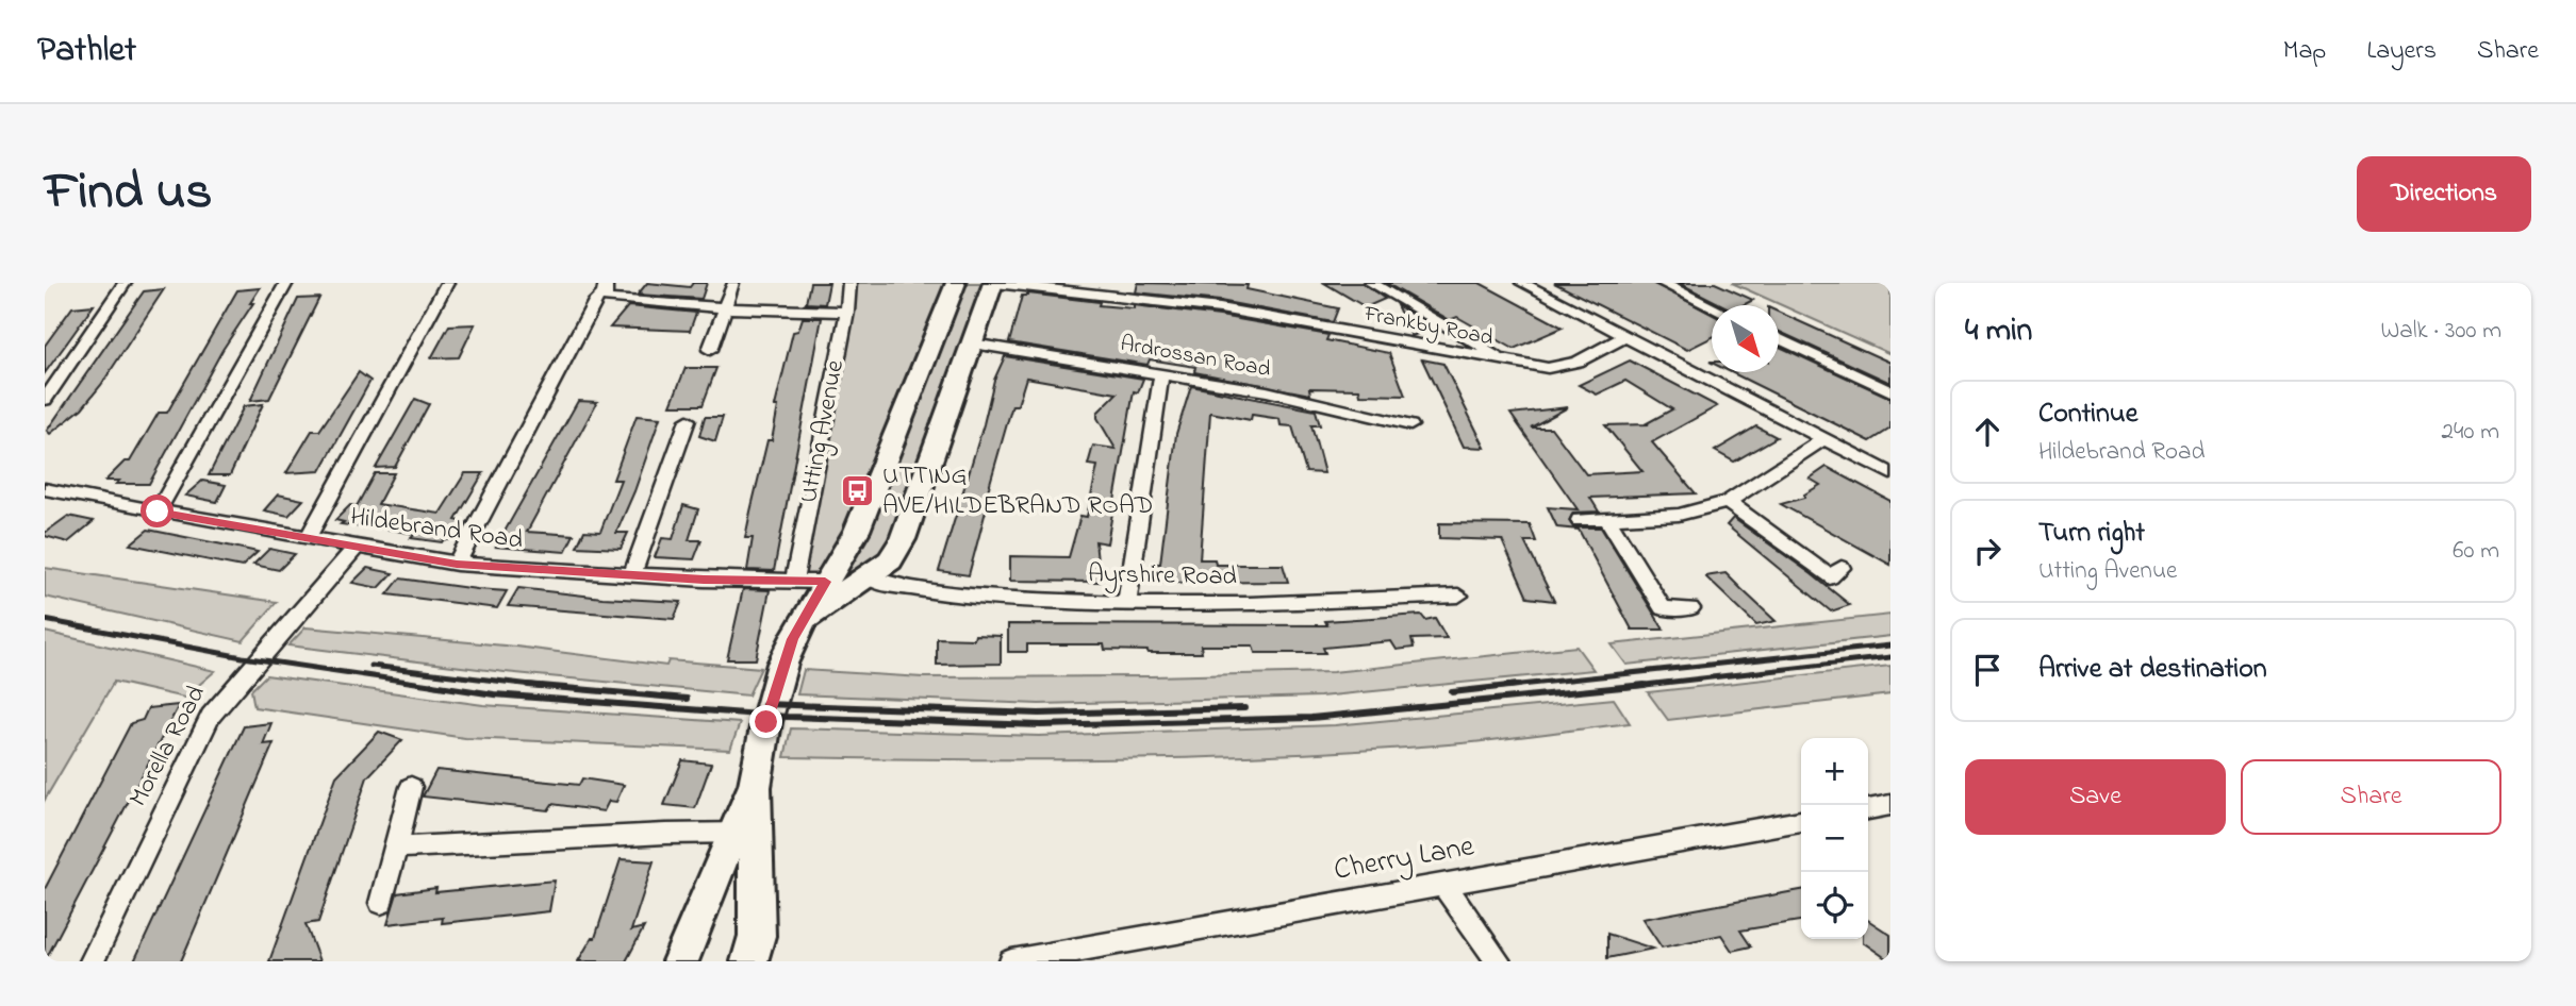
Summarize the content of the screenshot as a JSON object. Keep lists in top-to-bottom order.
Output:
{
  "streets": {
    "street": [
      "Frankby Road",
      "Ardrossan Road",
      "Utting Avenue",
      "Hildebrand Road",
      "Ayrshire Road",
      "Morella Road",
      "Cherry Lane"
    ]
  },
  "crossings": [
    ["Utting Avenue", "Hildebrand Road"],
    ["Hildebrand Road", "Ayrshire Road"],
    ["Hildebrand Road", "Morella Road"]
  ],
  "places": {
    "bus stop": ["UTTING AVE/HILDEBRAND ROAD"]
  },
  "north": "bottom right",
  "page": {
    "header": "Pathlet",
    "nav": ["Map", "Layers", "Share"],
    "title": "Find us",
    "buttons": [
      "Directions",
      ["Save", "Share"]
    ],
    "heading": ["4 min", "Walk · 300 m"],
    "list": [
      ["Continue", "Hildebrand Road", "240 m"],
      ["Turn right", "Utting Avenue", "60 m"],
      "Arrive at destination"
    ],
    "map_buttons": ["+", "−"]
  }
}
